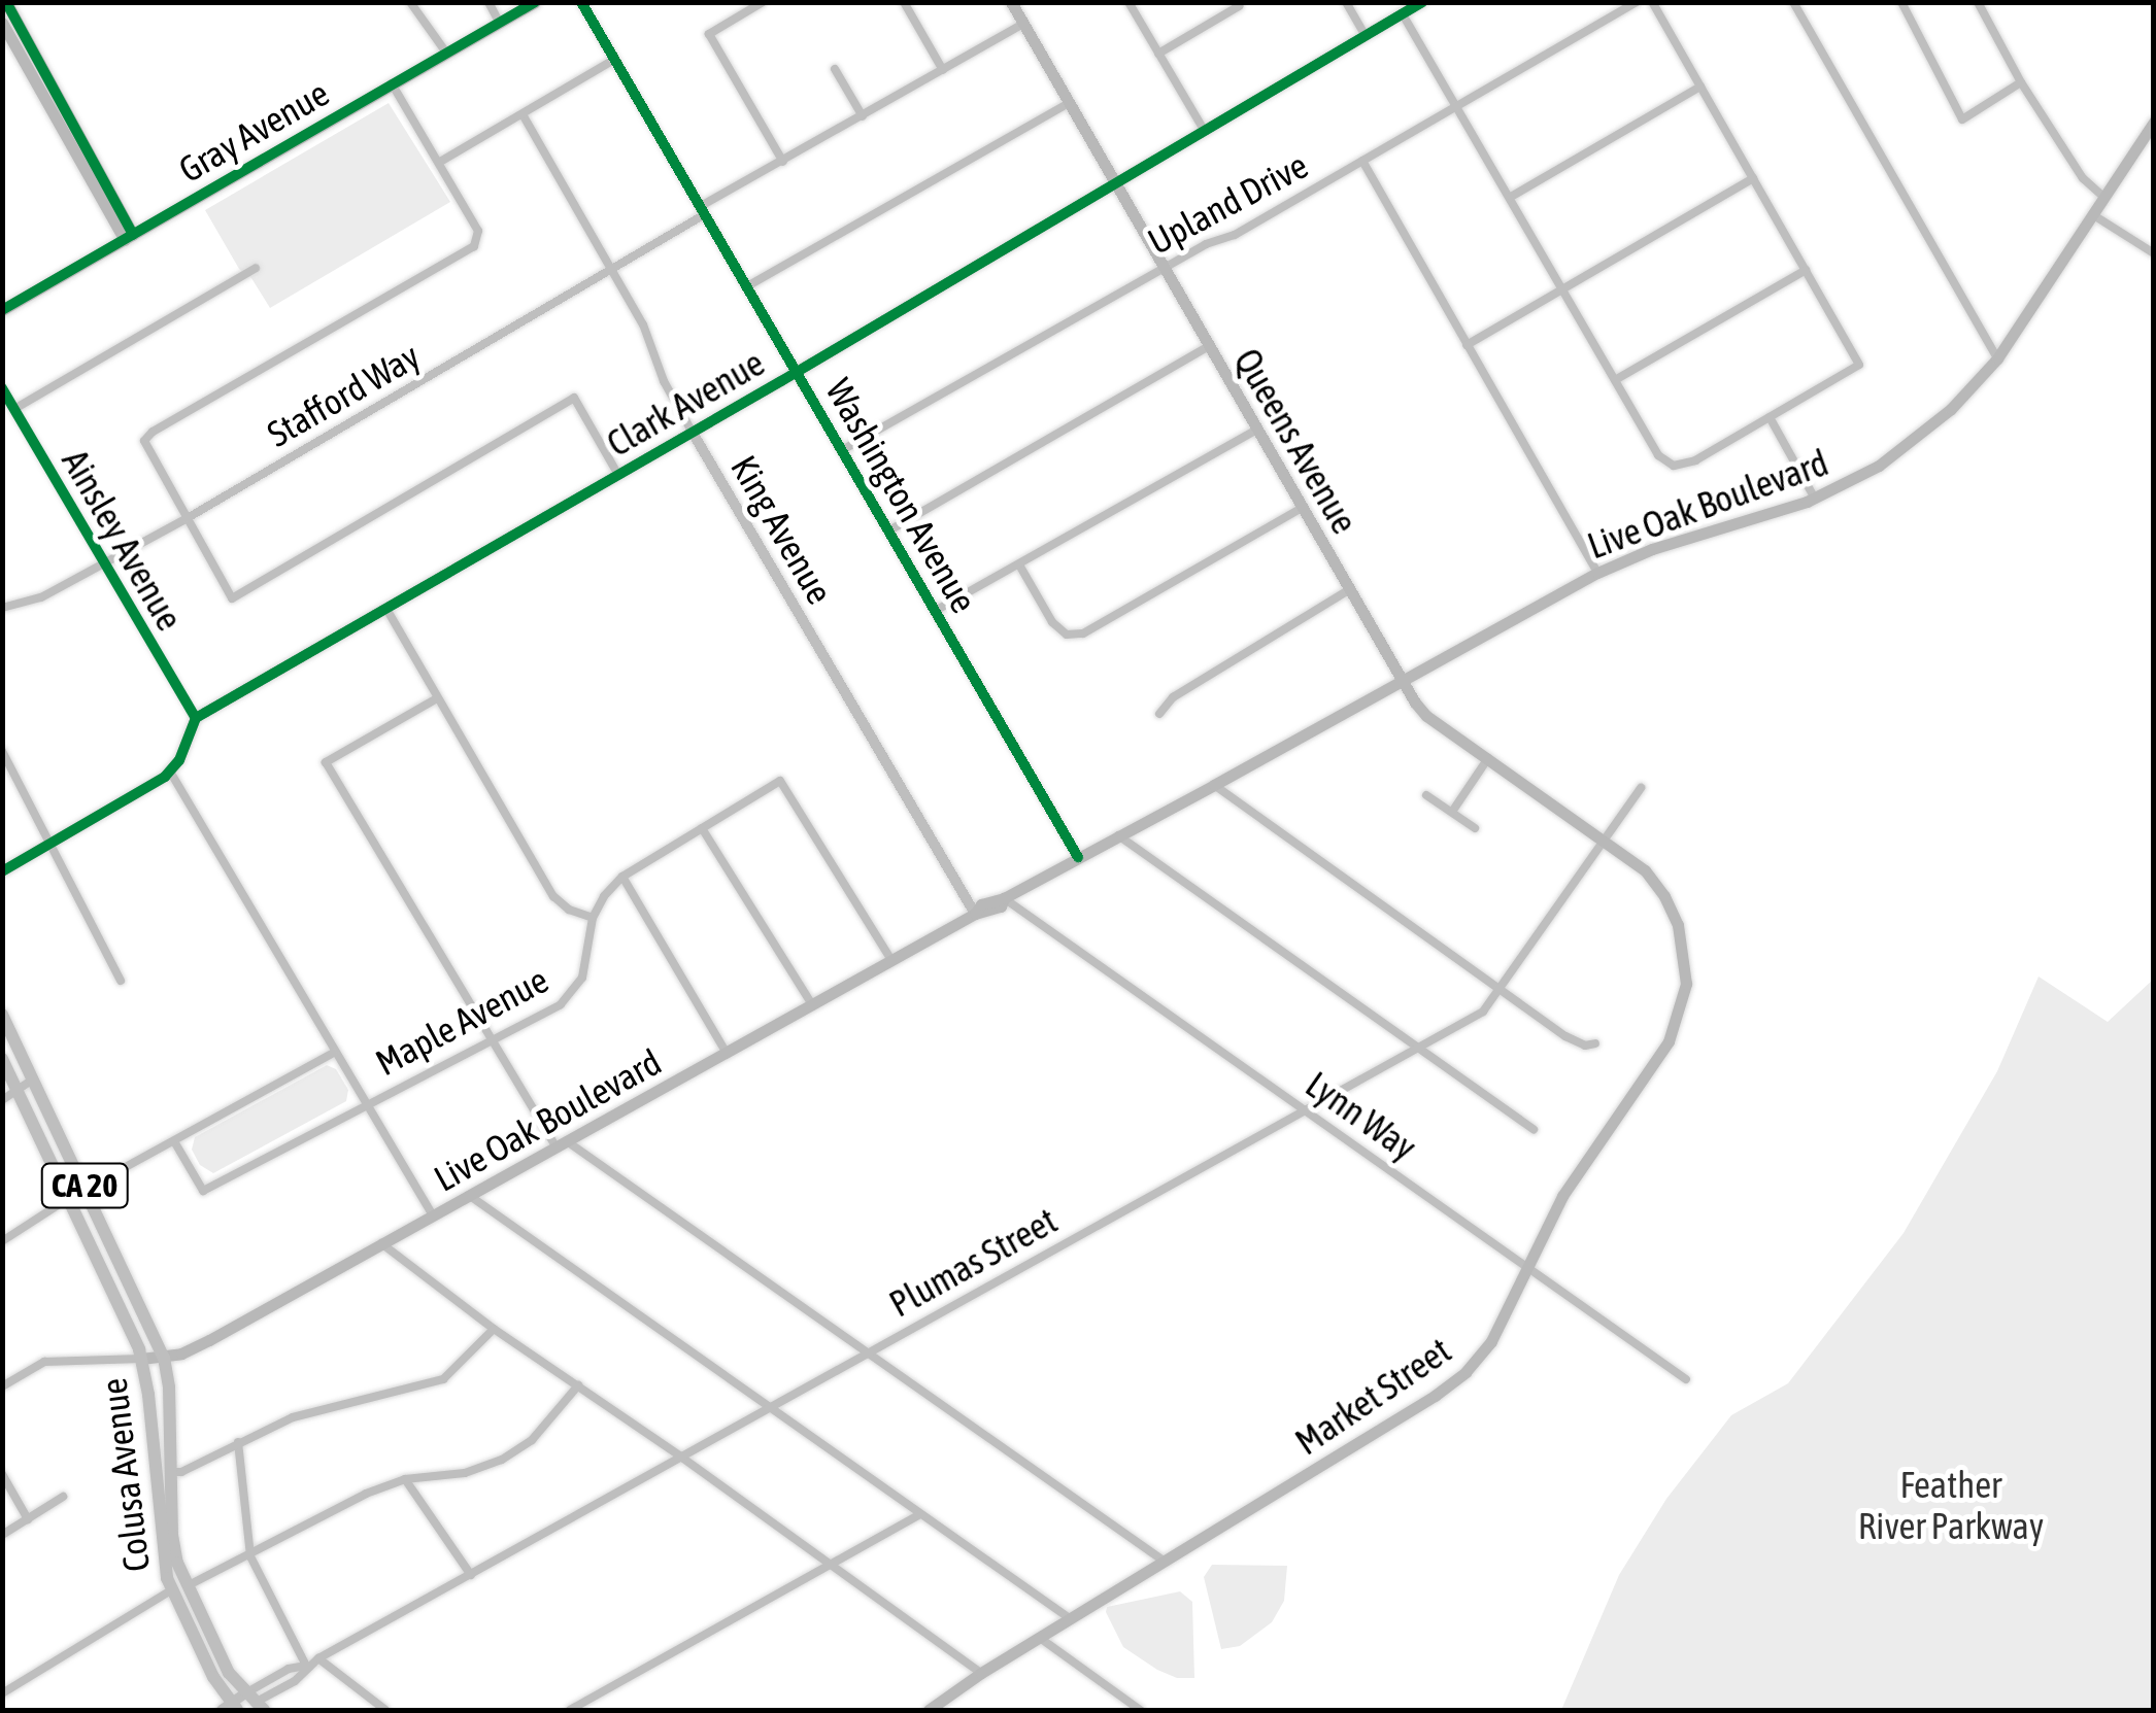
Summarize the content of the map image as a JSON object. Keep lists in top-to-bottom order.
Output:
{
  "streets": {
    "highway": ["CA 20", "Colusa Avenue"],
    "main road": [
      "Gray Avenue",
      "Queens Avenue",
      "Live Oak Boulevard",
      "Market Street"
    ],
    "street": [
      "Upland Drive",
      "Stafford Way",
      "Clark Avenue",
      "Washington Avenue",
      "King Avenue",
      "Ainsley Avenue",
      "Maple Avenue",
      "Lynn Way",
      "Plumas Street"
    ]
  },
  "crossings": [
    ["Upland Drive", "Queens Avenue"],
    ["Upland Drive", "Washington Avenue"],
    ["Stafford Way", "Queens Avenue"],
    ["Stafford Way", "Washington Avenue"],
    ["Stafford Way", "King Avenue"],
    ["Stafford Way", "Ainsley Avenue"],
    ["Clark Avenue", "Queens Avenue"],
    ["Clark Avenue", "Washington Avenue"],
    ["Clark Avenue", "King Avenue"],
    ["Clark Avenue", "Ainsley Avenue"],
    ["Queens Avenue", "Live Oak Boulevard"],
    ["Queens Avenue", "Plumas Street"],
    ["Queens Avenue", "Market Street"],
    ["Washington Avenue", "Live Oak Boulevard"],
    ["Live Oak Boulevard", "King Avenue"],
    ["Live Oak Boulevard", "Maple Avenue"],
    ["Live Oak Boulevard", "Lynn Way"],
    ["Live Oak Boulevard", "Colusa Avenue"],
    ["Lynn Way", "Plumas Street"],
    ["Lynn Way", "Market Street"],
    ["Plumas Street", "Market Street"],
    ["Plumas Street", "Colusa Avenue"]
  ],
  "parks": ["Feather River Parkway"]
}
